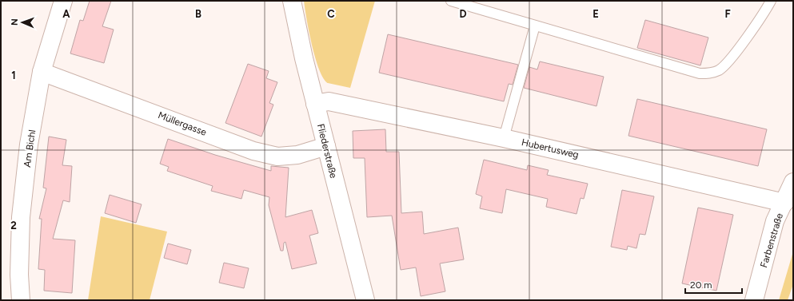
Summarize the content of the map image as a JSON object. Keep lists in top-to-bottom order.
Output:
{
  "streets": {
    "street": [
      "Müllergasse",
      "Am Bichl",
      "Hubertusweg",
      "Fliederstraße",
      "Farbenstraße"
    ]
  },
  "crossings": [
    ["Müllergasse", "Am Bichl"],
    ["Müllergasse", "Fliederstraße"],
    ["Hubertusweg", "Fliederstraße"],
    ["Hubertusweg", "Farbenstraße"]
  ],
  "scale_bar": "20 m",
  "north": "left",
  "grid": {
    "columns": [
      "A",
      "B",
      "C",
      "D",
      "E",
      "F"
    ],
    "rows": ["1", "2"]
  }
}
